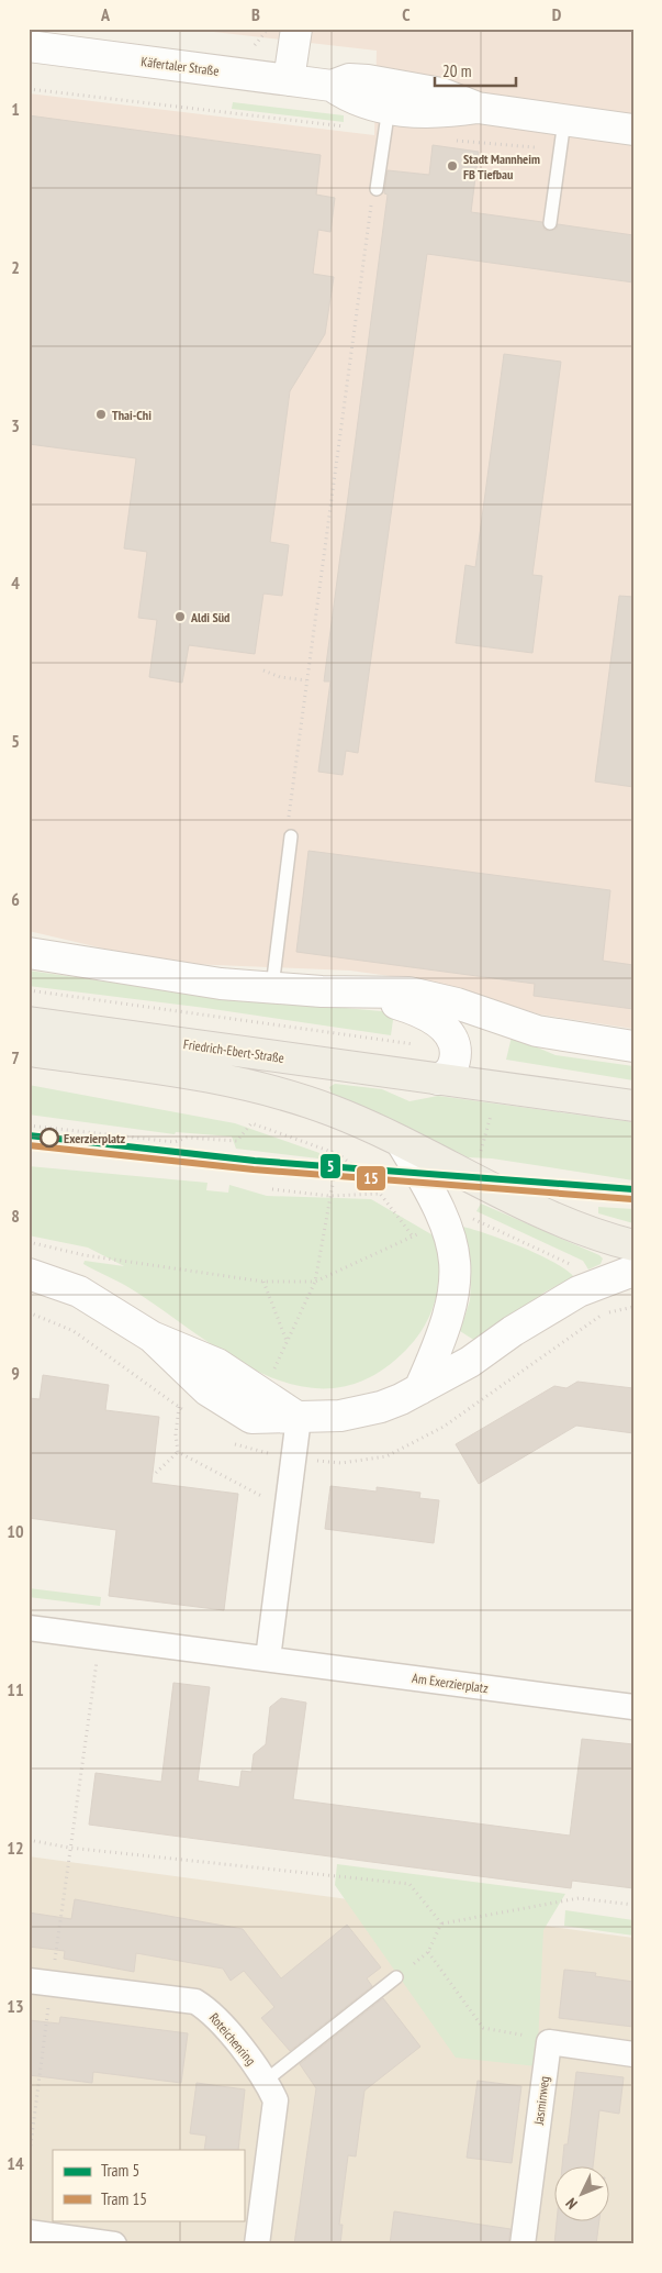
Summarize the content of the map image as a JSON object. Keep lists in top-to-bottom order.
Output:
{
  "streets": {
    "main road": ["Friedrich-Ebert-Straße"],
    "street": [
      "Käfertaler Straße",
      "Am Exerzierplatz",
      "Roteichenring",
      "Jasminweg"
    ]
  },
  "places": [
    "Stadt Mannheim FB Tiefbau",
    "Thai-Chi",
    "Aldi Süd",
    "Exerzierplatz"
  ],
  "lines": ["tram line 5", "tram line 15"],
  "legend": ["Tram 5", "Tram 15"],
  "scale_bar": "20 m",
  "north": "bottom left",
  "grid": {
    "columns": [
      "A",
      "B",
      "C",
      "D"
    ],
    "rows": [
      "1",
      "2",
      "3",
      "4",
      "5",
      "6",
      "7",
      "8",
      "9",
      "10",
      "11",
      "12",
      "13",
      "14"
    ]
  }
}
